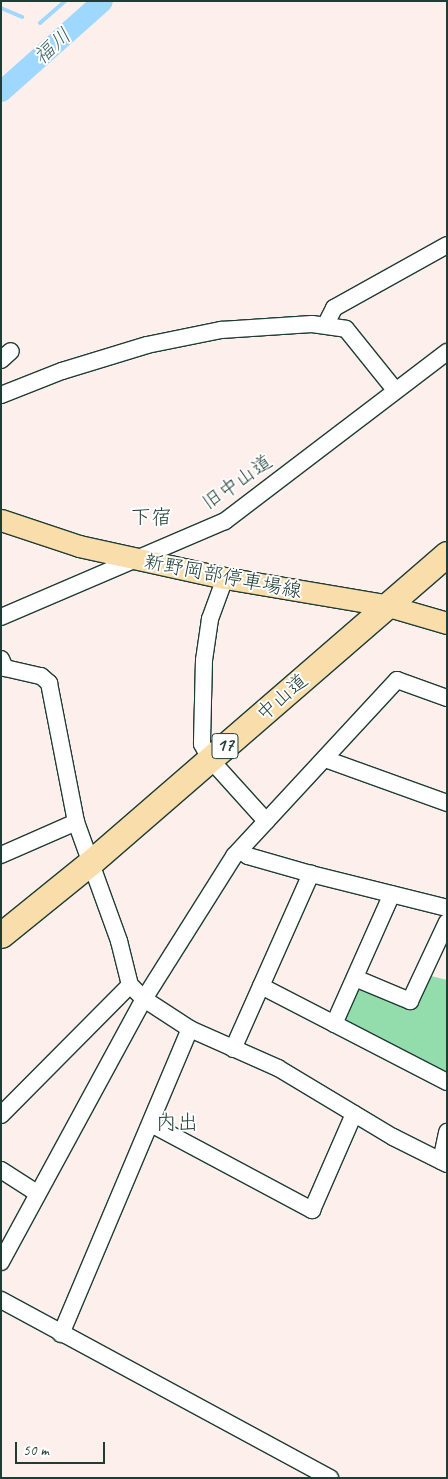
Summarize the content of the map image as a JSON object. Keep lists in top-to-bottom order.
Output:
{
  "streets": {
    "highway": ["中山道", "17"],
    "main road": ["新野岡部停車場線"],
    "street": ["旧中山道"]
  },
  "crossings": [
    ["旧中山道", "新野岡部停車場線"],
    ["新野岡部停車場線", "中山道"]
  ],
  "districts": ["下宿", "内出"],
  "water": ["福川"],
  "scale_bar": "50 m"
}
